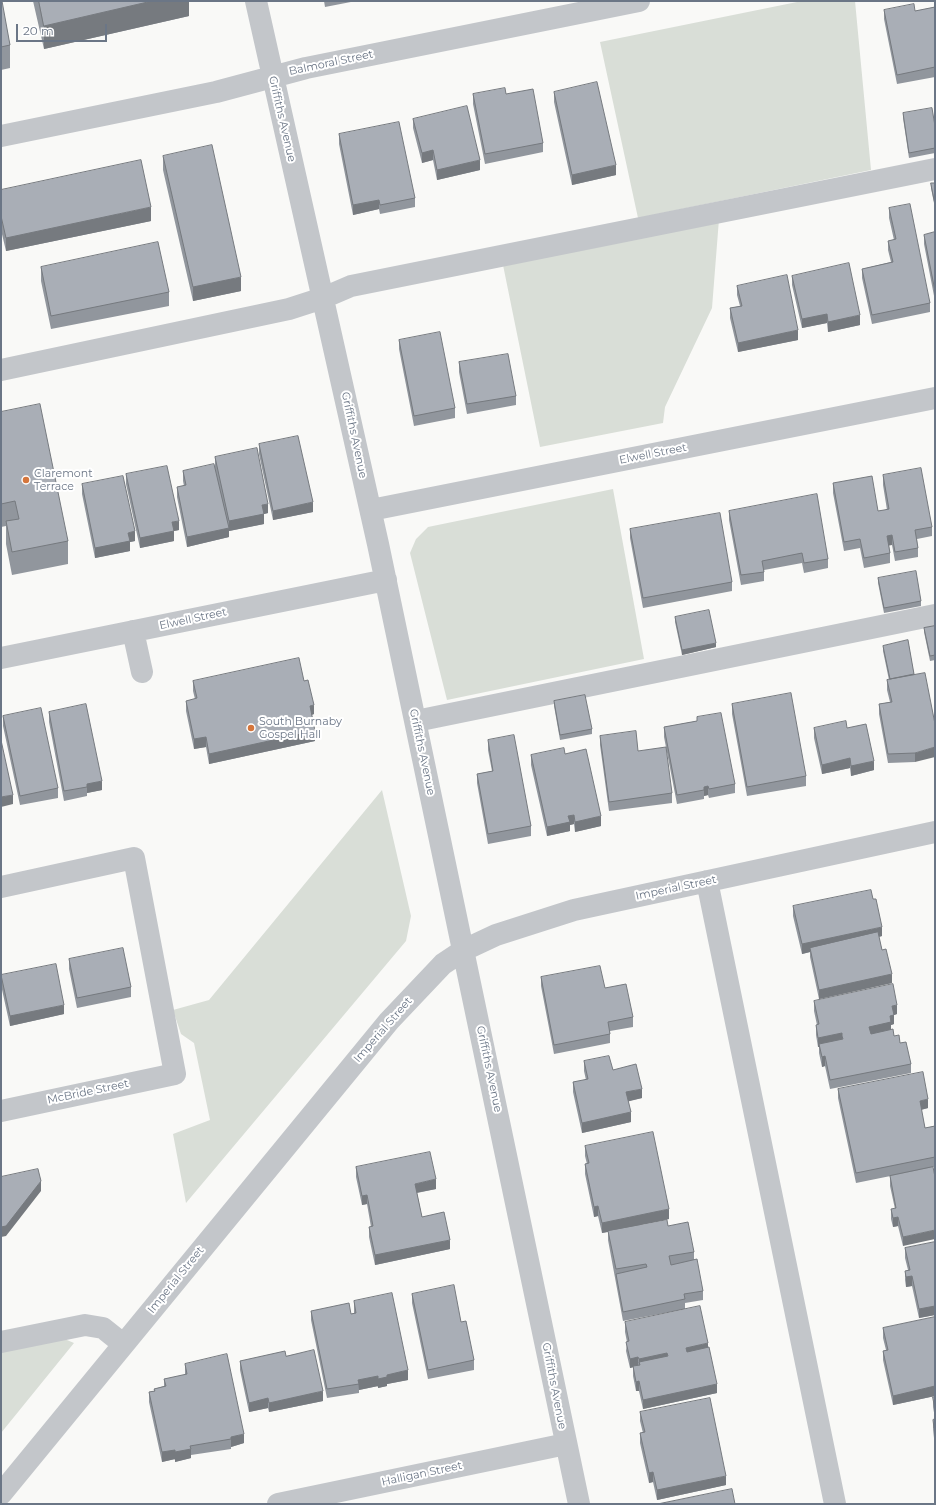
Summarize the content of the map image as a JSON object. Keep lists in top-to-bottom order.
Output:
{
  "streets": {
    "street": [
      "Balmoral Street",
      "Griffiths Avenue",
      "Elwell Street",
      "Imperial Street",
      "McBride Street",
      "Halligan Street"
    ]
  },
  "crossings": [
    ["Balmoral Street", "Griffiths Avenue"],
    ["Griffiths Avenue", "Elwell Street"],
    ["Griffiths Avenue", "Imperial Street"],
    ["Griffiths Avenue", "Halligan Street"]
  ],
  "places": ["Claremont Terrace", "South Burnaby Gospel Hall"],
  "scale_bar": "20 m"
}
